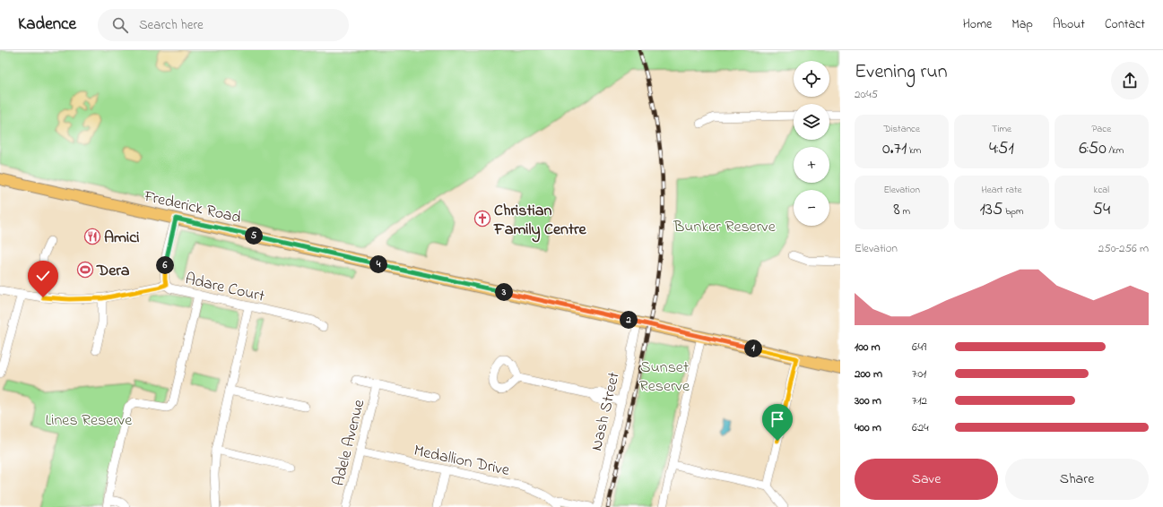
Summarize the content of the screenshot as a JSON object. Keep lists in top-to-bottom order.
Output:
{
  "streets": {
    "main road": ["Frederick Road"],
    "street": [
      "Adare Court",
      "Nash Street",
      "Adele Avenue",
      "Medallion Drive"
    ]
  },
  "crossings": [
    ["Frederick Road", "Adare Court"],
    ["Frederick Road", "Nash Street"],
    ["Adele Avenue", "Medallion Drive"]
  ],
  "parks": ["Bunker Reserve", "Sunset Reserve", "Lines Reserve"],
  "places": {
    "church": ["Christian Family Centre"],
    "restaurant": ["Amici"],
    "sports": ["Dera"]
  },
  "page": {
    "header": "Kadence",
    "search": "Search here",
    "nav": [
      "Home",
      "Map",
      "About",
      "Contact"
    ],
    "heading": ["Evening run", "20:45"],
    "map_buttons": ["+", "−"],
    "stats": [
      ["Distance", "0.71 km"],
      ["Time", "4:51"],
      ["Pace", "6:50 /km"],
      ["Elevation", "8 m"],
      ["Heart rate", "135 bpm"],
      ["kcal", "54"]
    ],
    "pins": [
      "5",
      "4",
      "6",
      "3",
      "2",
      "1"
    ],
    "chart": ["Elevation", "250–256 m"],
    "list": [
      {
        "name": "100 m",
        "note": "6:49"
      },
      {
        "name": "200 m",
        "note": "7:01"
      },
      {
        "name": "300 m",
        "note": "7:12"
      },
      {
        "name": "400 m",
        "note": "6:24"
      }
    ],
    "buttons": ["Save", "Share"]
  }
}
